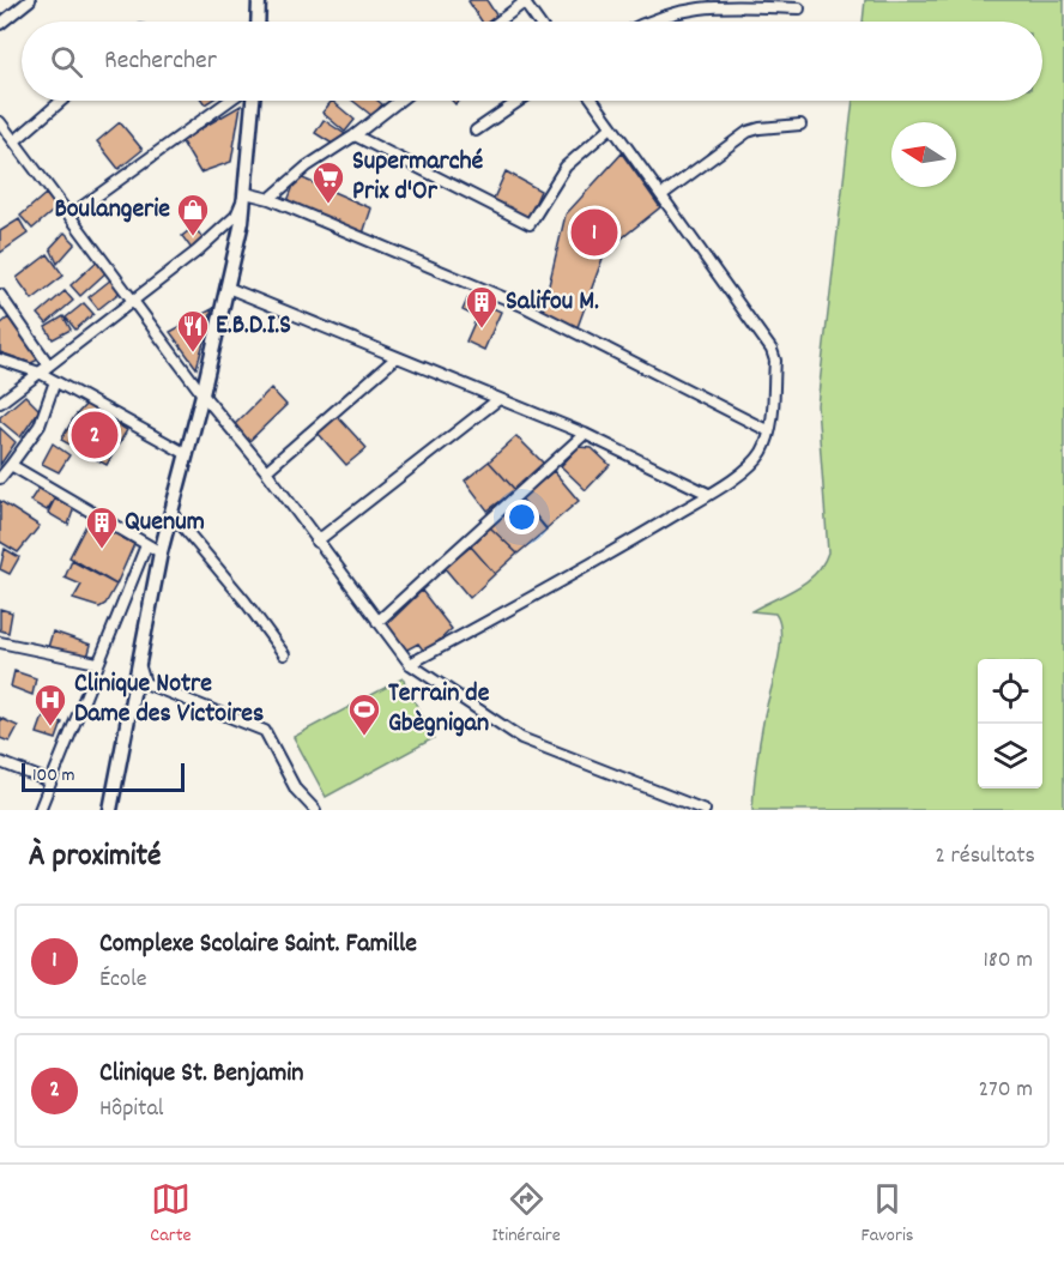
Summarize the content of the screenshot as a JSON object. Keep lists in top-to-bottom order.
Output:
{
  "places": {
    "supermarket": ["Supermarché Prix d'Or"],
    "shop": ["Boulangerie"],
    "building": ["Salifou M.", "Quenum"],
    "restaurant": ["E.B.D.I.S"],
    "hospital": ["Clinique Notre Dame des Victoires"],
    "sports": ["Terrain de Gbègnigan"]
  },
  "scale_bar": "100 m",
  "north": "left",
  "page": {
    "search": "Rechercher",
    "pins": ["1", "2"],
    "scale": "100 m",
    "heading": ["À proximité", "2 résultats"],
    "list": [
      {
        "mark": "1",
        "name": "Complexe Scolaire Saint. Famille",
        "note": "École",
        "value": "180 m"
      },
      {
        "mark": "2",
        "name": "Clinique St. Benjamin",
        "note": "Hôpital",
        "value": "270 m"
      }
    ],
    "nav": ["Carte", "Itinéraire", "Favoris"]
  }
}
